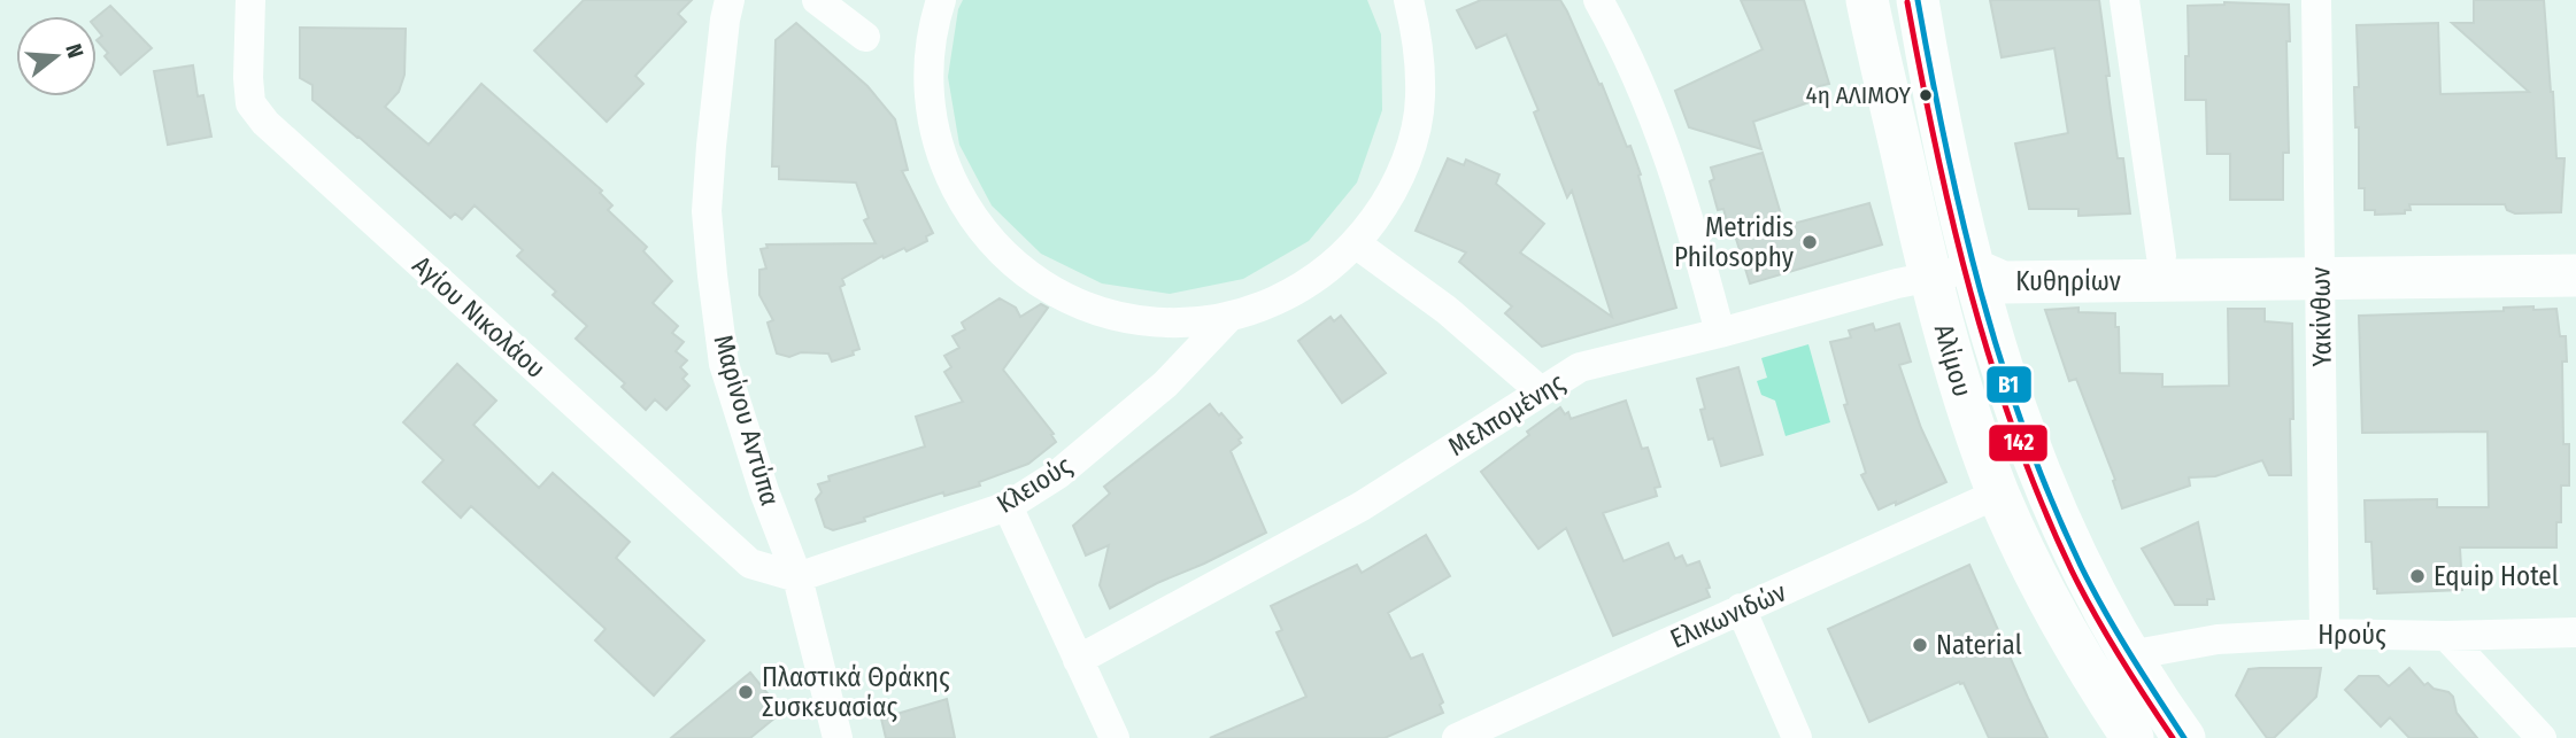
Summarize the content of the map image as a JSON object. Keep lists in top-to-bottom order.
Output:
{
  "streets": {
    "main road": ["Κυθηρίων", "Αλίμου"],
    "street": [
      "Αγίου Νικολάου",
      "Υακίνθων",
      "Μελπομένης",
      "Μαρίνου Αντύπα",
      "Κλειούς",
      "Ελικωνιδών",
      "Ηρούς"
    ]
  },
  "crossings": [
    ["Κυθηρίων", "Υακίνθων"],
    ["Κυθηρίων", "Αλίμου"],
    ["Κυθηρίων", "Μελπομένης"],
    ["Αγίου Νικολάου", "Μαρίνου Αντύπα"],
    ["Αγίου Νικολάου", "Κλειούς"],
    ["Υακίνθων", "Ηρούς"],
    ["Αλίμου", "Μελπομένης"],
    ["Αλίμου", "Ελικωνιδών"],
    ["Αλίμου", "Ηρούς"],
    ["Μαρίνου Αντύπα", "Κλειούς"]
  ],
  "places": [
    "4η ΑΛΙΜΟΥ",
    "Metridis Philosophy",
    "Equip Hotel",
    "Naterial",
    "Πλαστικά Θράκης Συσκευασίας"
  ],
  "lines": ["transit line Β1", "transit line 142"],
  "north": "right"
}
